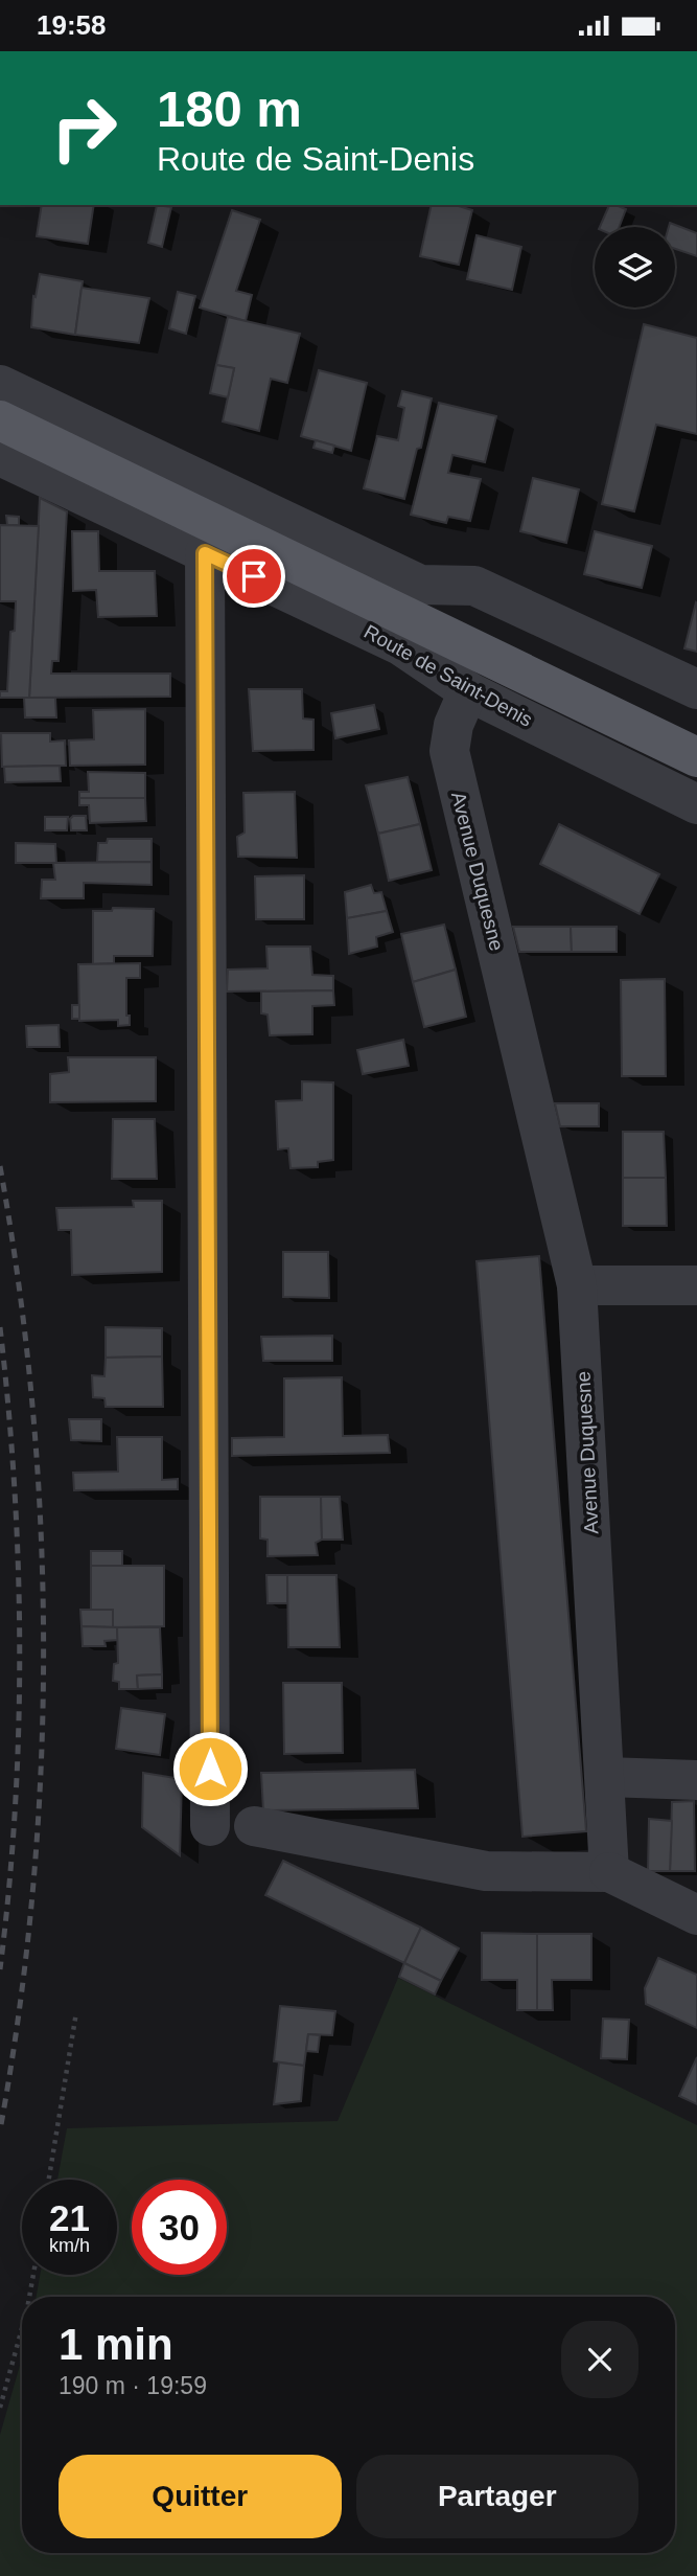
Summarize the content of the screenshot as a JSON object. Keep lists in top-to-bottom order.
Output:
{
  "streets": {
    "main road": ["Route de Saint-Denis"],
    "street": ["Avenue Duquesne"]
  },
  "crossings": [
    ["Route de Saint-Denis", "Avenue Duquesne"]
  ],
  "page": {
    "status": "19:58",
    "turn": ["180 m", "Route de Saint-Denis"],
    "speed": "21 km/h",
    "limit": "30",
    "heading": ["1 min", "190 m · 19:59"],
    "buttons": ["Quitter", "Partager"]
  }
}
